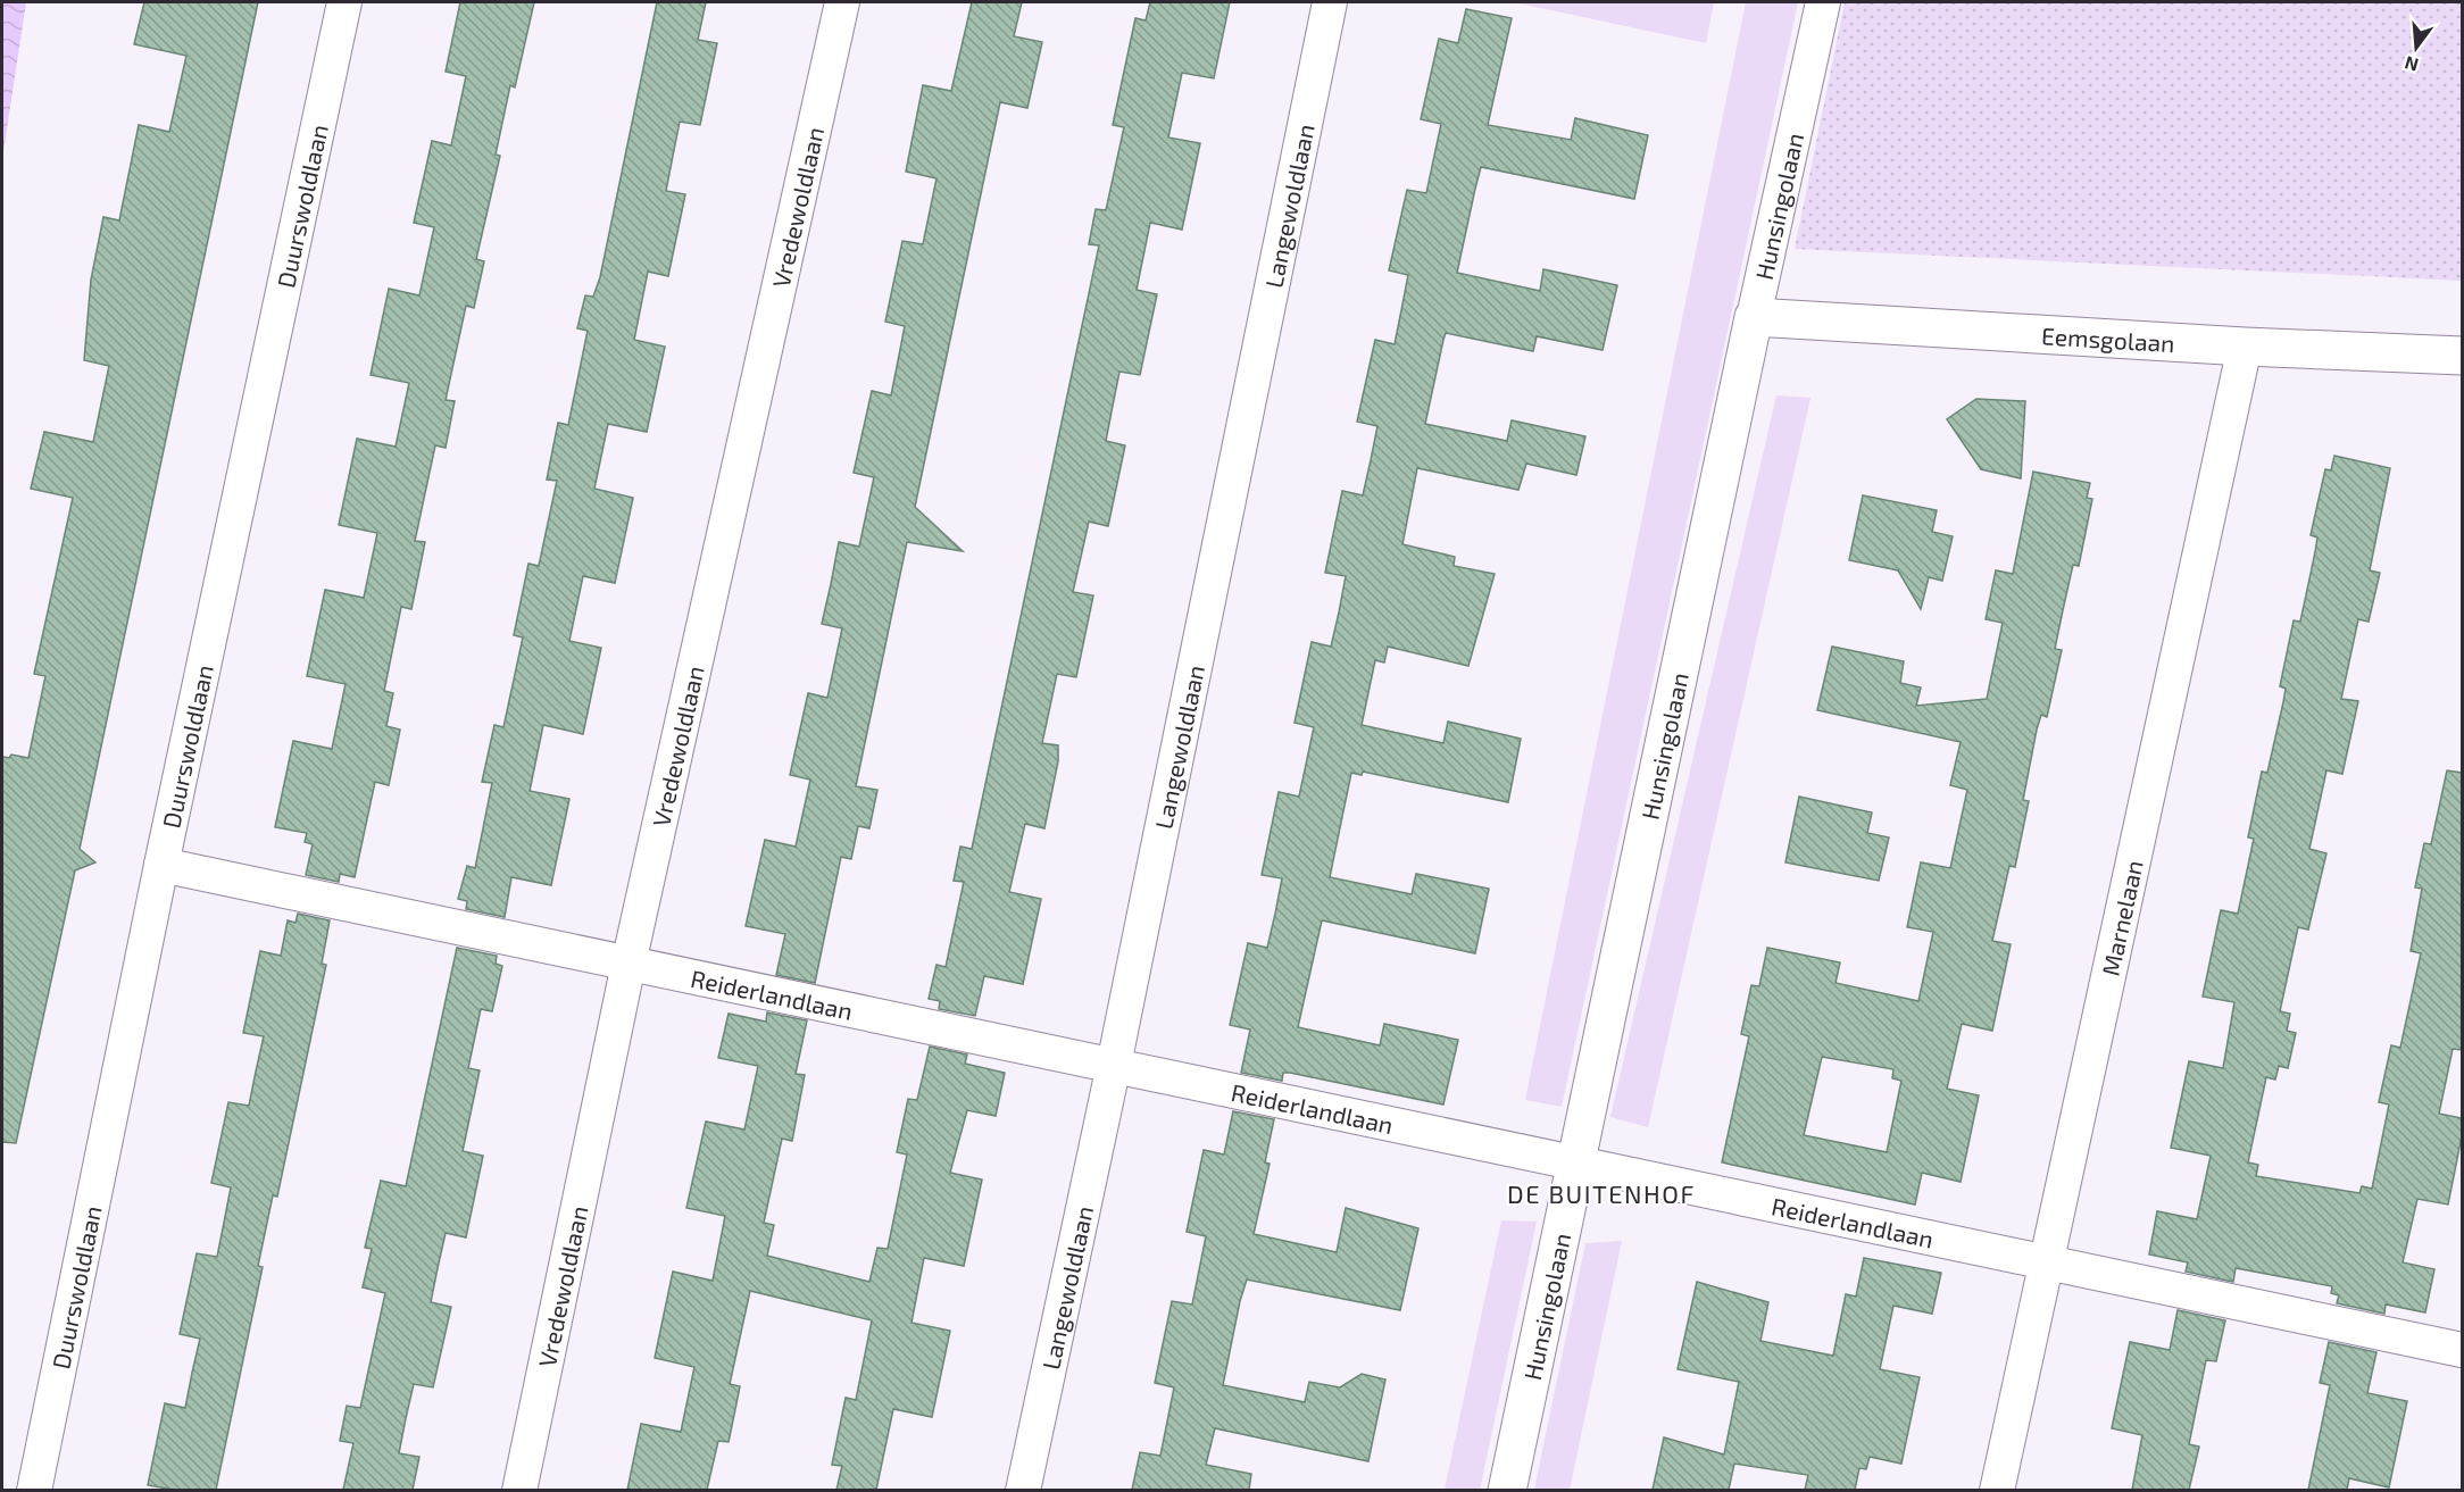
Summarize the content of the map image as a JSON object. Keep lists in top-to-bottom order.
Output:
{
  "streets": {
    "street": [
      "Duurswoldlaan",
      "Vredewoldlaan",
      "Langewoldlaan",
      "Hunsingolaan",
      "Eemsgolaan",
      "Marnelaan",
      "Reiderlandlaan"
    ]
  },
  "crossings": [
    ["Duurswoldlaan", "Reiderlandlaan"],
    ["Vredewoldlaan", "Reiderlandlaan"],
    ["Langewoldlaan", "Reiderlandlaan"],
    ["Hunsingolaan", "Eemsgolaan"],
    ["Hunsingolaan", "Reiderlandlaan"],
    ["Eemsgolaan", "Marnelaan"],
    ["Marnelaan", "Reiderlandlaan"]
  ],
  "districts": ["DE BUITENHOF"],
  "north": "bottom"
}
